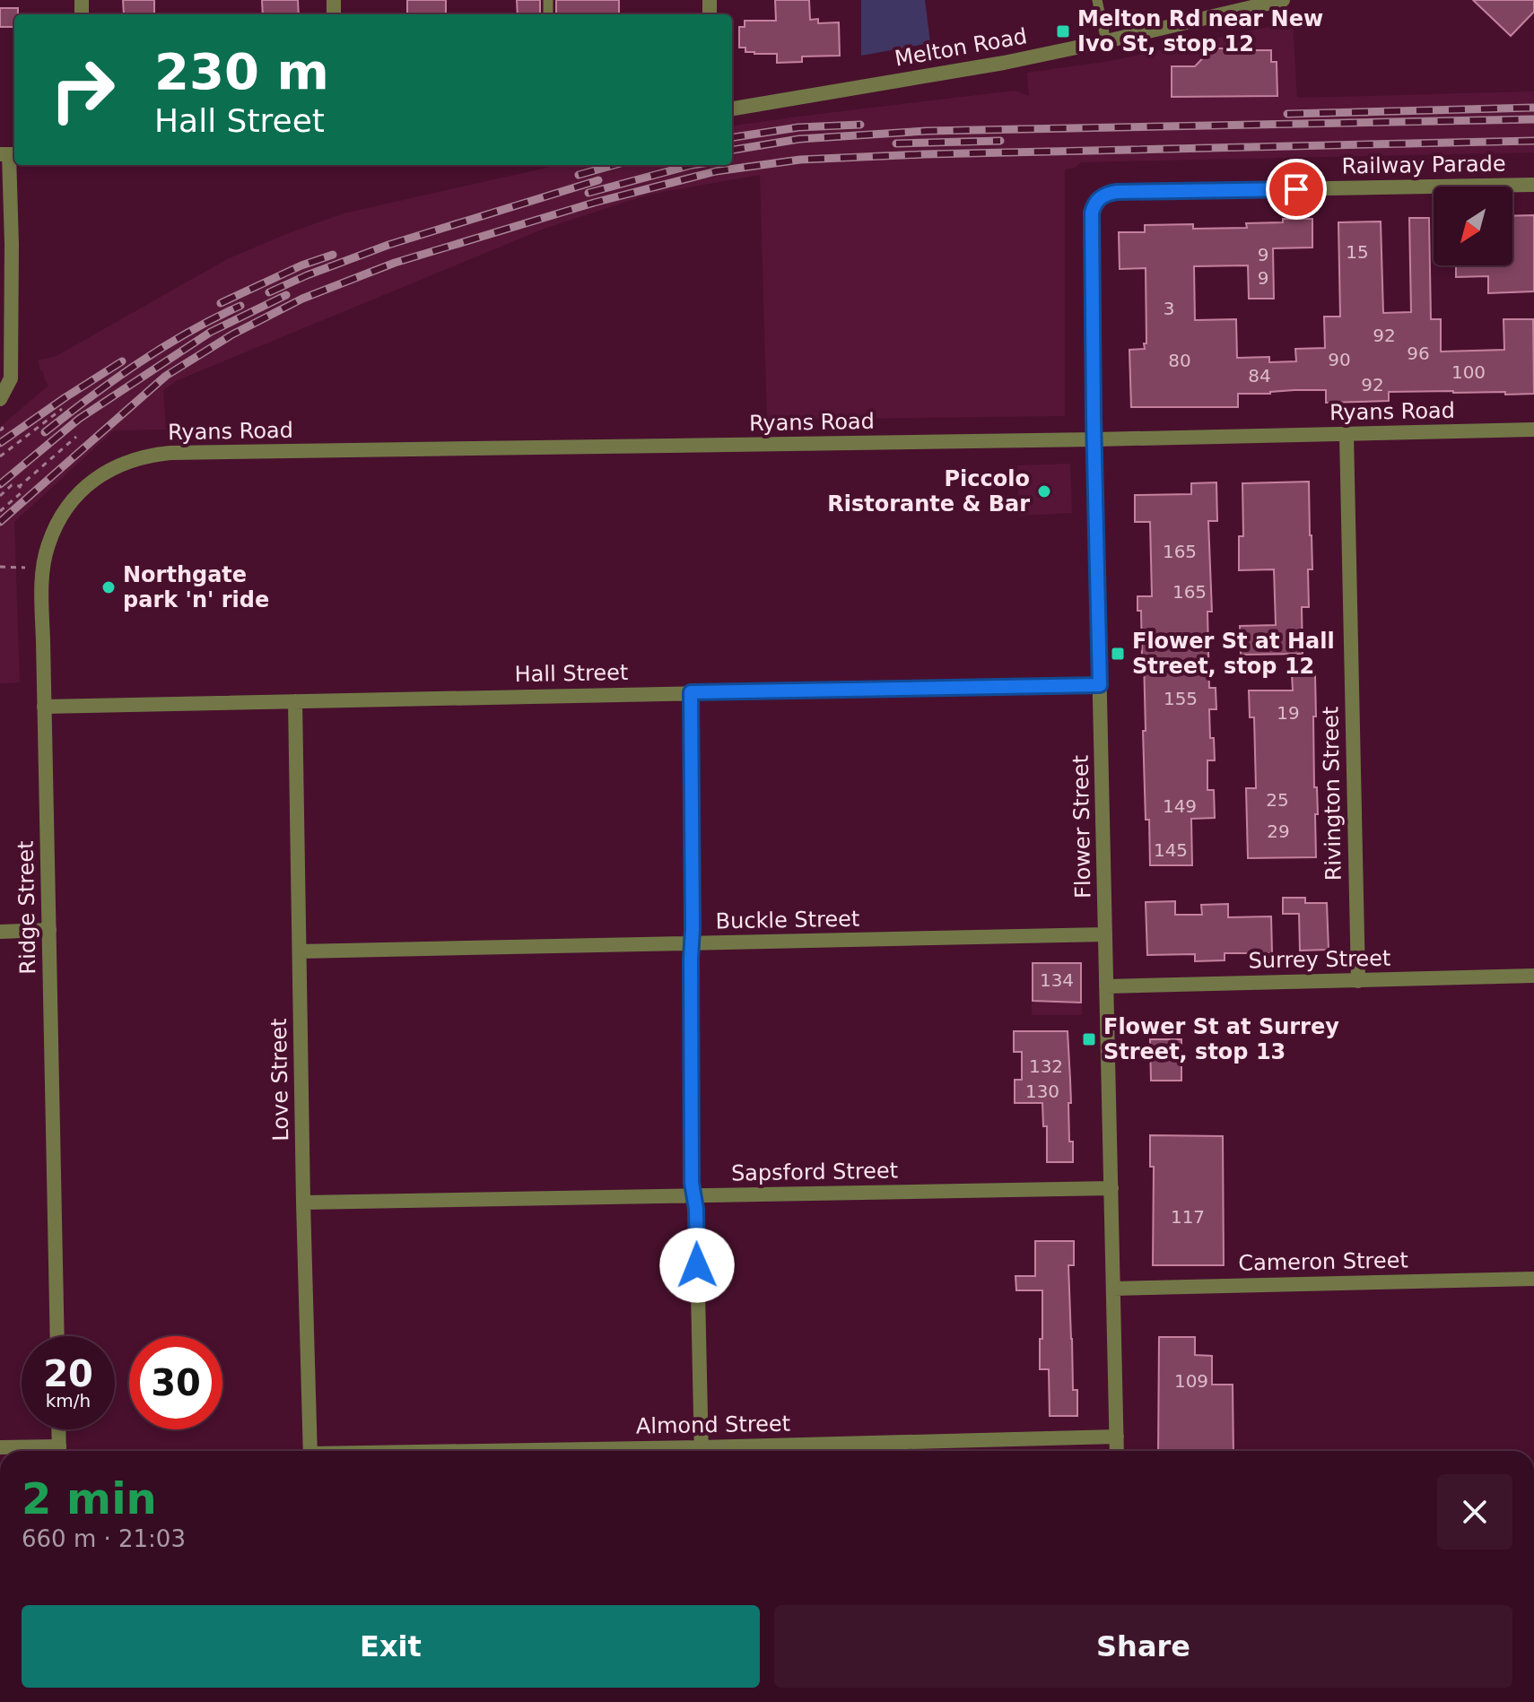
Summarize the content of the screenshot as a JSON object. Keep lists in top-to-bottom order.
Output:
{
  "streets": {
    "street": [
      "Melton Road",
      "Railway Parade",
      "Ryans Road",
      "Hall Street",
      "Rivington Street",
      "Flower Street",
      "Ridge Street",
      "Buckle Street",
      "Surrey Street",
      "Love Street",
      "Sapsford Street",
      "Cameron Street",
      "Almond Street"
    ]
  },
  "crossings": [
    ["Railway Parade", "Flower Street"],
    ["Ryans Road", "Rivington Street"],
    ["Ryans Road", "Flower Street"],
    ["Ryans Road", "Ridge Street"],
    ["Hall Street", "Flower Street"],
    ["Hall Street", "Ridge Street"],
    ["Hall Street", "Love Street"],
    ["Rivington Street", "Surrey Street"],
    ["Flower Street", "Buckle Street"],
    ["Flower Street", "Surrey Street"],
    ["Flower Street", "Sapsford Street"],
    ["Flower Street", "Cameron Street"],
    ["Flower Street", "Almond Street"],
    ["Buckle Street", "Love Street"],
    ["Love Street", "Sapsford Street"]
  ],
  "places": {
    "transit": ["Melton Rd near New Ivo St, stop 12", "Flower St at Hall Street, stop 12", "Flower St at Surrey Street, stop 13"],
    "other": ["Piccolo Ristorante & Bar", "Northgate park 'n' ride"]
  },
  "house_numbers": [
    "15",
    "9",
    "9",
    "3",
    "92",
    "96",
    "90",
    "80",
    "100",
    "84",
    "92",
    "165",
    "165",
    "155",
    "19",
    "25",
    "149",
    "29",
    "145",
    "134",
    "132",
    "130",
    "117",
    "109"
  ],
  "north": "bottom left",
  "page": {
    "turn": ["230 m", "Hall Street"],
    "speed": "20 km/h",
    "limit": "30",
    "heading": ["2 min", "660 m · 21:03"],
    "buttons": ["Exit", "Share"]
  }
}
